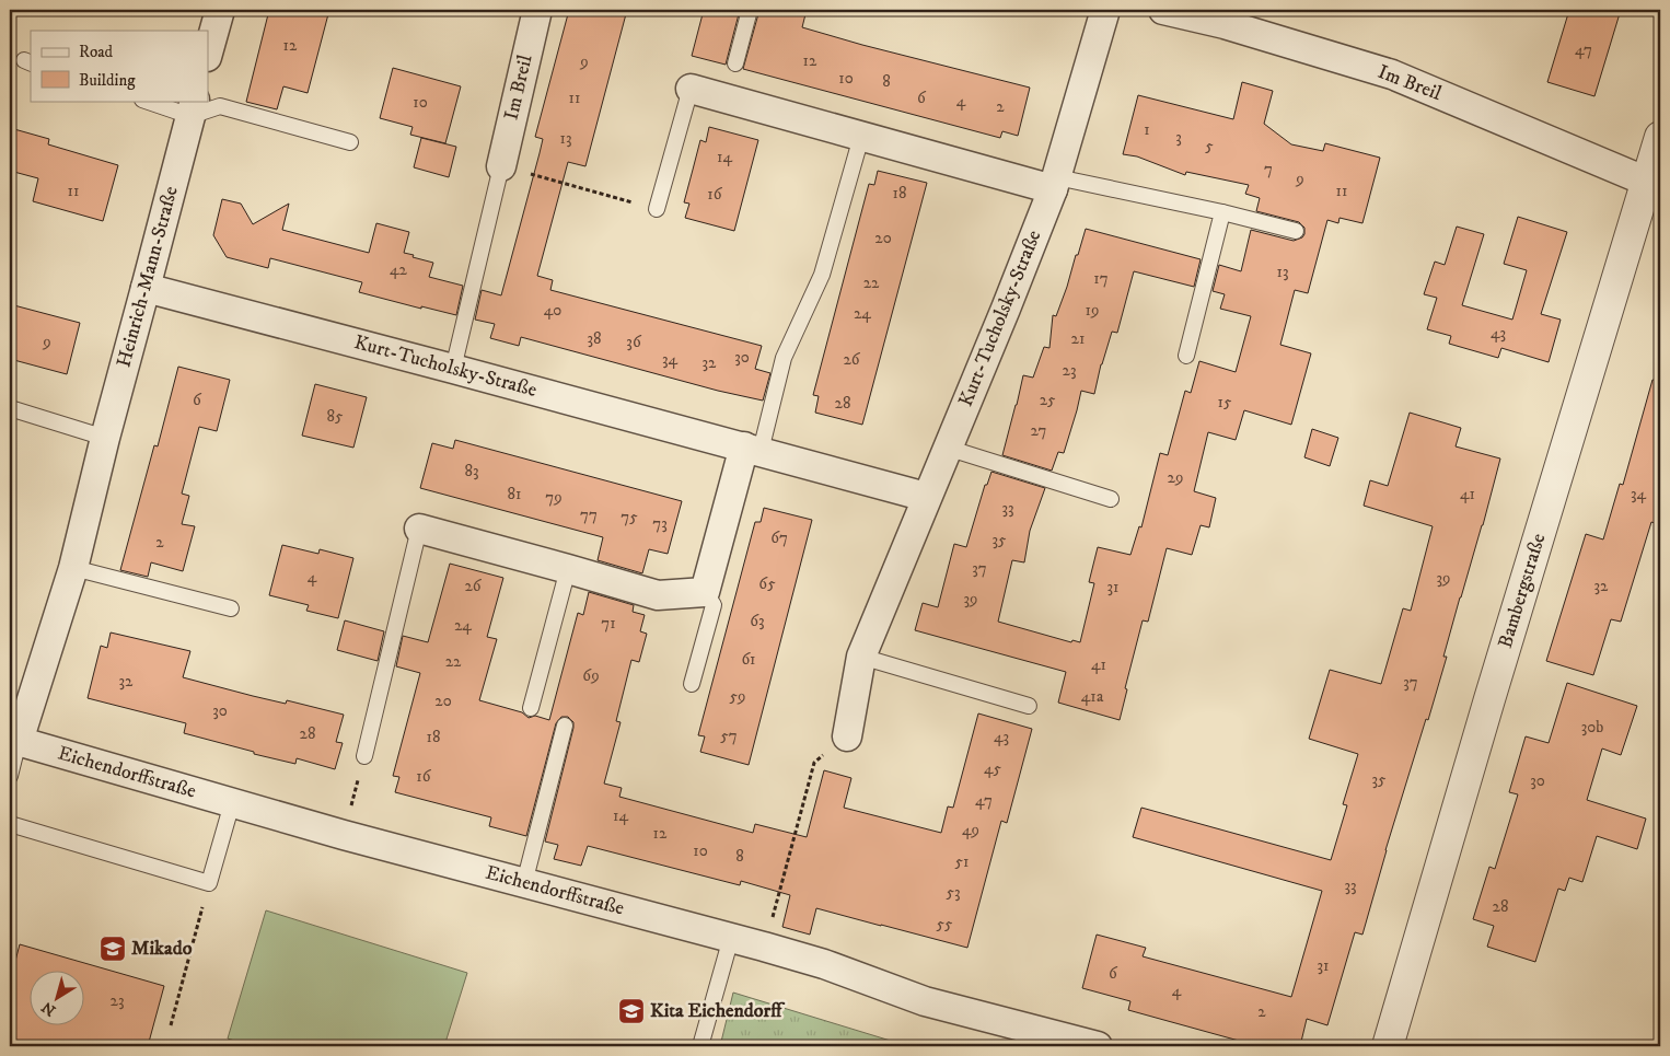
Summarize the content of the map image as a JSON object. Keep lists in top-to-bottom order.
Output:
{
  "streets": {
    "street": [
      "Im Breil",
      "Heinrich-Mann-Straße",
      "Kurt-Tucholsky-Straße",
      "Bambergstraße",
      "Eichendorffstraße"
    ]
  },
  "crossings": [
    ["Im Breil", "Bambergstraße"],
    ["Heinrich-Mann-Straße", "Kurt-Tucholsky-Straße"],
    ["Heinrich-Mann-Straße", "Eichendorffstraße"]
  ],
  "places": {
    "school or university": ["Mikado", "Kita Eichendorff"]
  },
  "house_numbers": [
    "12",
    "47",
    "12",
    "9",
    "10",
    "8",
    "11",
    "6",
    "4",
    "10",
    "2",
    "1",
    "3",
    "13",
    "5",
    "14",
    "7",
    "9",
    "11",
    "11",
    "18",
    "16",
    "20",
    "42",
    "13",
    "17",
    "22",
    "40",
    "19",
    "24",
    "43",
    "38",
    "21",
    "9",
    "36",
    "30",
    "34",
    "26",
    "32",
    "23",
    "6",
    "25",
    "15",
    "28",
    "85",
    "27",
    "83",
    "29",
    "81",
    "41",
    "34",
    "79",
    "33",
    "77",
    "75",
    "73",
    "67",
    "35",
    "2",
    "37",
    "4",
    "39",
    "65",
    "26",
    "32",
    "31",
    "39",
    "63",
    "71",
    "24",
    "61",
    "22",
    "41",
    "69",
    "32",
    "37",
    "59",
    "41a",
    "20",
    "30",
    "30b",
    "28",
    "57",
    "18",
    "43",
    "45",
    "16",
    "35",
    "30",
    "47",
    "14",
    "49",
    "12",
    "10",
    "8",
    "51",
    "33",
    "53",
    "28",
    "55",
    "31",
    "6",
    "4",
    "23",
    "2"
  ],
  "legend": ["Road", "Building"],
  "north": "bottom left"
}
